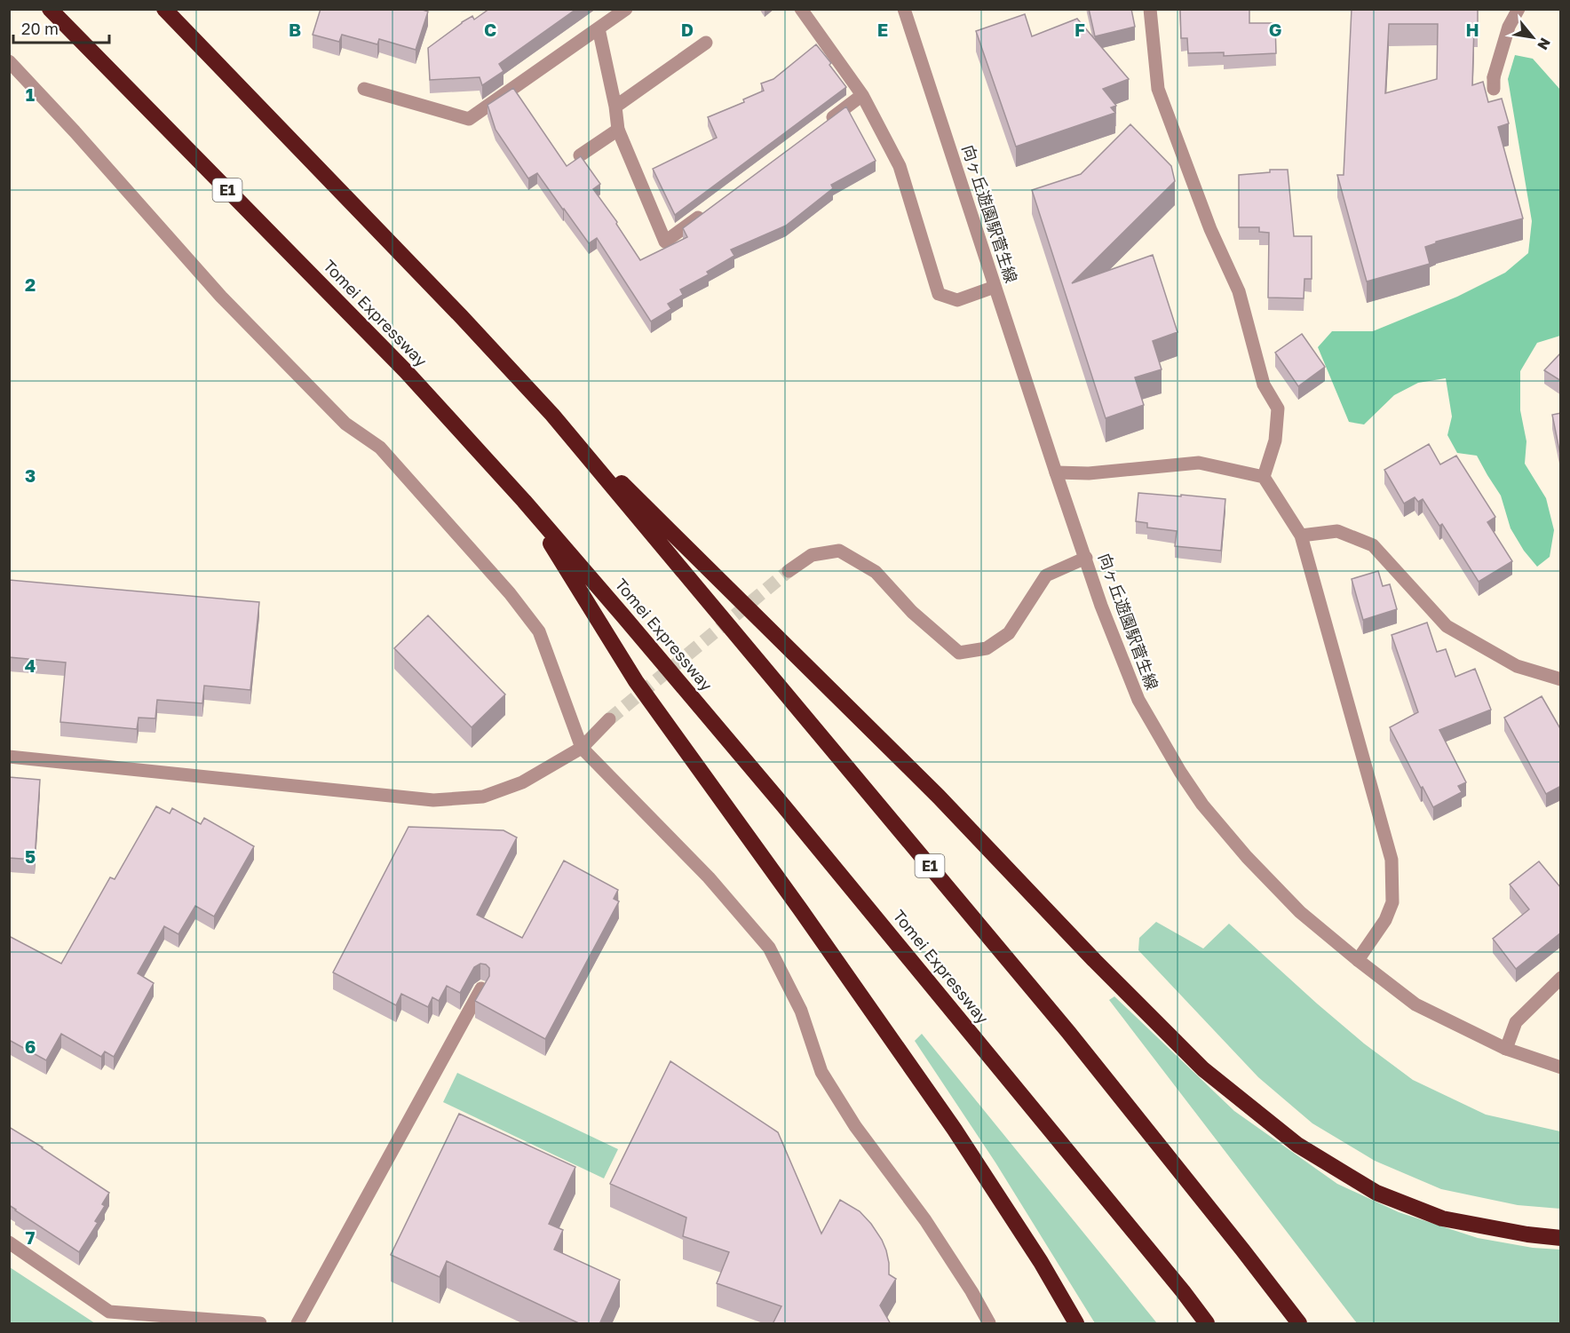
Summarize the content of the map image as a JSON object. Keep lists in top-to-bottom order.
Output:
{
  "streets": {
    "highway": ["E1", "Tomei Expressway"],
    "street": ["向ヶ丘遊園駅菅生線"]
  },
  "scale_bar": "20 m",
  "north": "bottom right",
  "grid": {
    "columns": [
      "B",
      "C",
      "D",
      "E",
      "F",
      "G",
      "H"
    ],
    "rows": [
      "1",
      "2",
      "3",
      "4",
      "5",
      "6",
      "7"
    ]
  }
}
